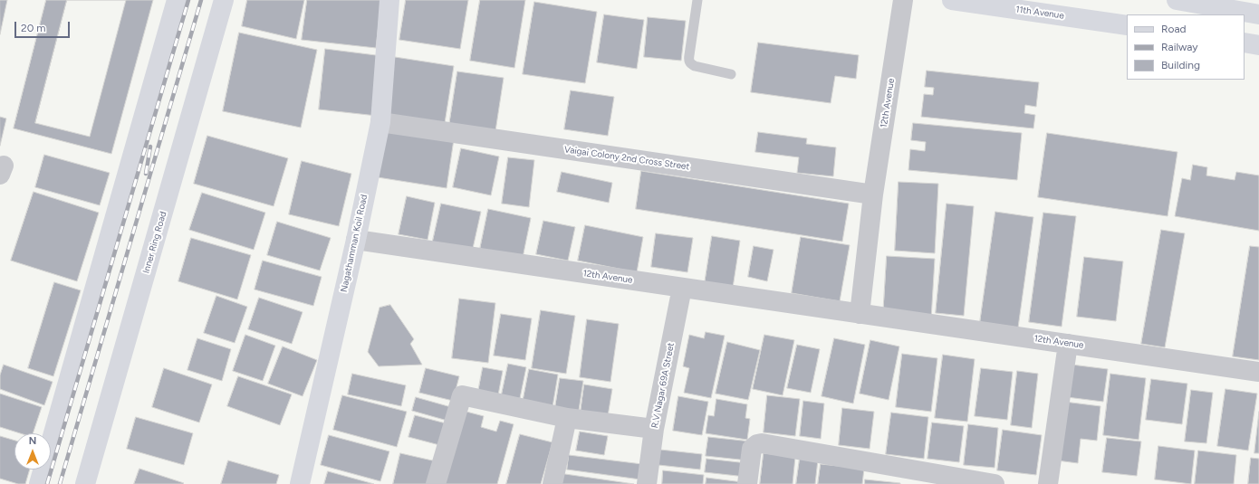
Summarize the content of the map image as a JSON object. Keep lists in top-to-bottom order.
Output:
{
  "streets": {
    "main road": ["11th Avenue", "Inner Ring Road", "Nagathamman Koil Road"],
    "street": ["12th Avenue", "Vaigai Colony 2nd Cross Street", "R.V Nagar 69A Street"]
  },
  "crossings": [
    ["12th Avenue", "Vaigai Colony 2nd Cross Street"],
    ["12th Avenue", "Nagathamman Koil Road"],
    ["12th Avenue", "R.V Nagar 69A Street"],
    ["Vaigai Colony 2nd Cross Street", "Nagathamman Koil Road"]
  ],
  "legend": ["Road", "Railway", "Building"],
  "scale_bar": "20 m",
  "north": "top"
}
